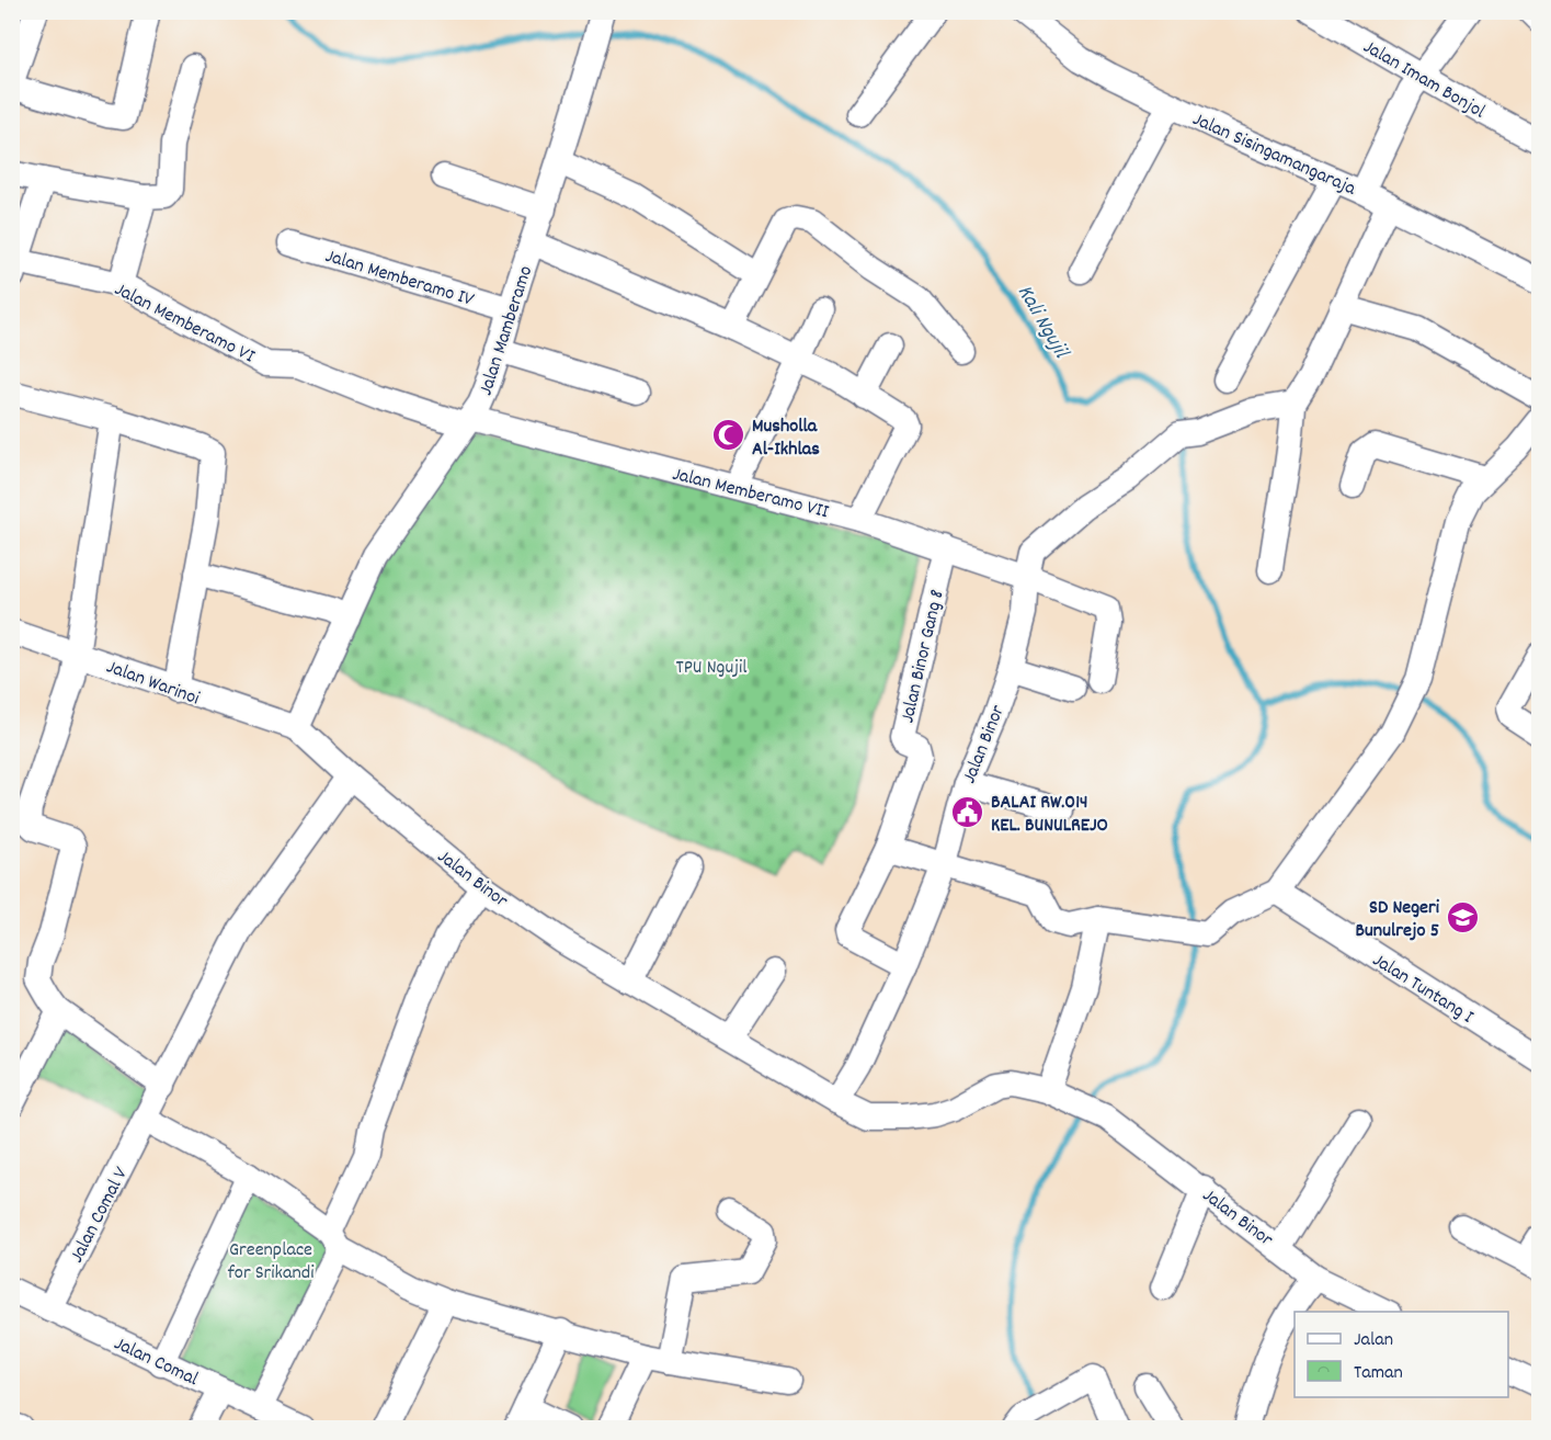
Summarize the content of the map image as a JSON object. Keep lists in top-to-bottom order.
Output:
{
  "streets": {
    "street": [
      "Jalan Imam Bonjol",
      "Jalan Sisingamangaraja",
      "Jalan Memberamo IV",
      "Jalan Memberamo VI",
      "Jalan Mamberamo",
      "Jalan Memberamo VII",
      "Jalan Binor Gang 8",
      "Jalan Warinoi",
      "Jalan Binor",
      "Jalan Tuntang I",
      "Jalan Comal V",
      "Jalan Comal"
    ]
  },
  "crossings": [
    ["Jalan Memberamo IV", "Jalan Mamberamo"],
    ["Jalan Memberamo VI", "Jalan Mamberamo"],
    ["Jalan Memberamo VI", "Jalan Memberamo VII"],
    ["Jalan Mamberamo", "Jalan Memberamo VII"],
    ["Jalan Mamberamo", "Jalan Warinoi"],
    ["Jalan Mamberamo", "Jalan Binor"],
    ["Jalan Memberamo VII", "Jalan Binor Gang 8"],
    ["Jalan Memberamo VII", "Jalan Binor"],
    ["Jalan Warinoi", "Jalan Binor"],
    ["Jalan Binor", "Jalan Comal V"],
    ["Jalan Comal V", "Jalan Comal"]
  ],
  "water": ["Kali Ngujil"],
  "parks": ["TPU Ngujil", "Greenplace for Srikandi"],
  "places": {
    "mosque": ["Musholla Al-Ikhlas"],
    "public building": ["BALAI RW.014 KEL. BUNULREJO"],
    "school or university": ["SD Negeri Bunulrejo 5"]
  },
  "legend": ["Jalan", "Taman"]
}
